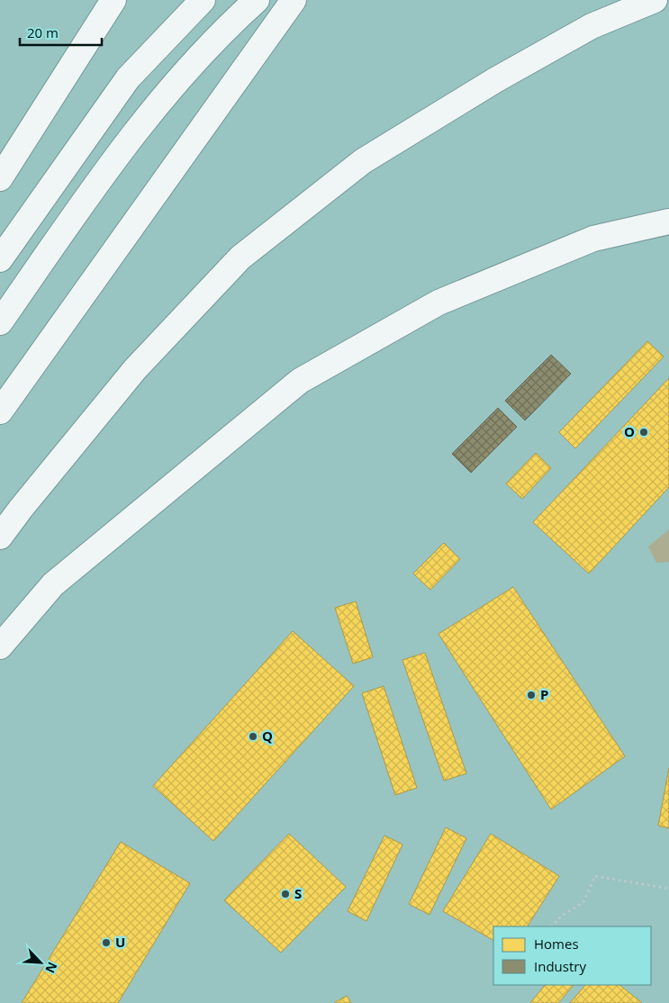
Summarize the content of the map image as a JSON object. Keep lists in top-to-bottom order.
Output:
{
  "places": [
    "O",
    "P",
    "Q",
    "S",
    "U"
  ],
  "legend": ["Homes", "Industry"],
  "scale_bar": "20 m",
  "north": "bottom right"
}
